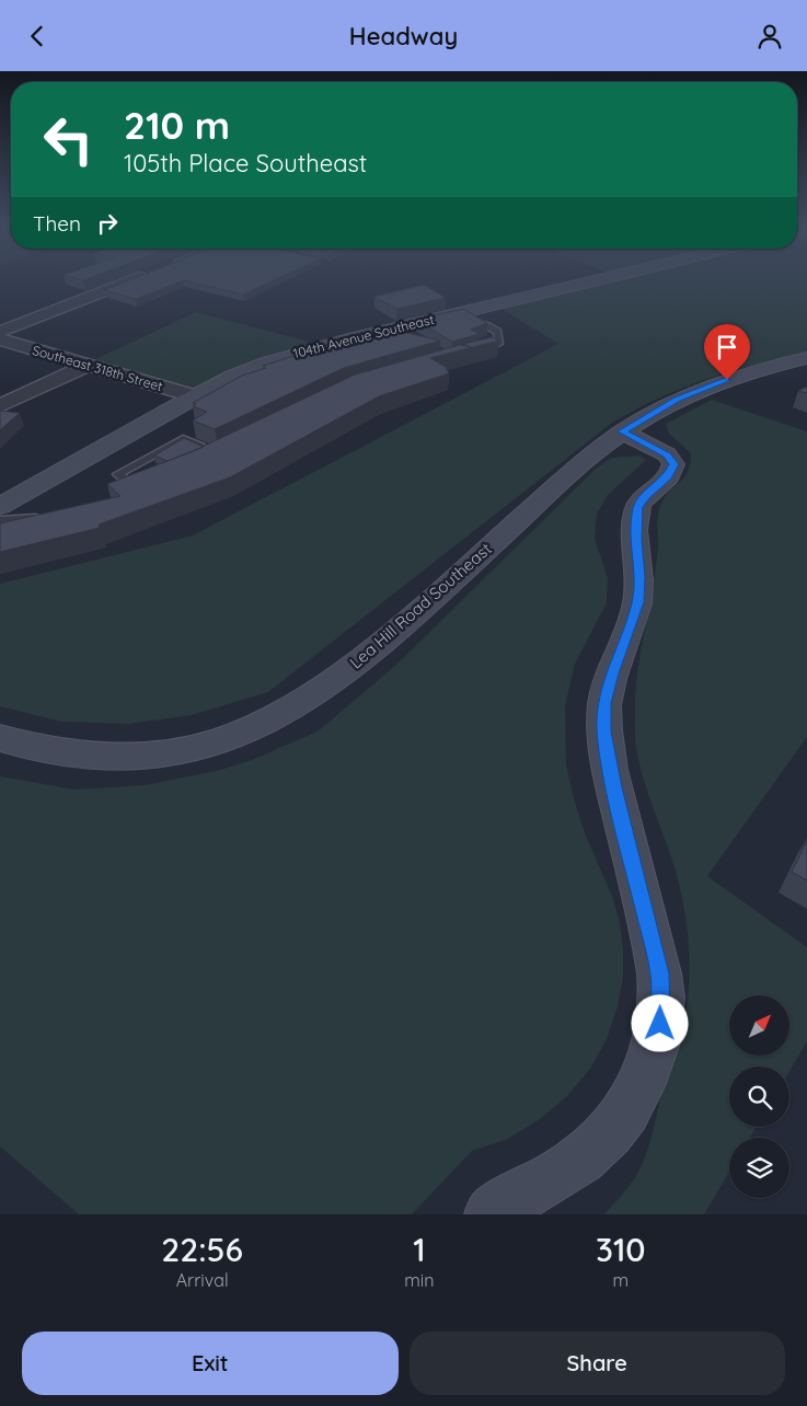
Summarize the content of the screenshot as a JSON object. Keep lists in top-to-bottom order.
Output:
{
  "streets": {
    "street": ["104th Avenue Southeast", "Southeast 318th Street", "Lea Hill Road Southeast"]
  },
  "crossings": [
    ["104th Avenue Southeast", "Southeast 318th Street"]
  ],
  "north": "top right",
  "page": {
    "header": "Headway",
    "turn": ["210 m", "105th Place Southeast"],
    "then": "Then",
    "eta": [
      "22:56",
      "Arrival",
      "1",
      "min",
      "310",
      "m"
    ],
    "buttons": ["Exit", "Share"]
  }
}
